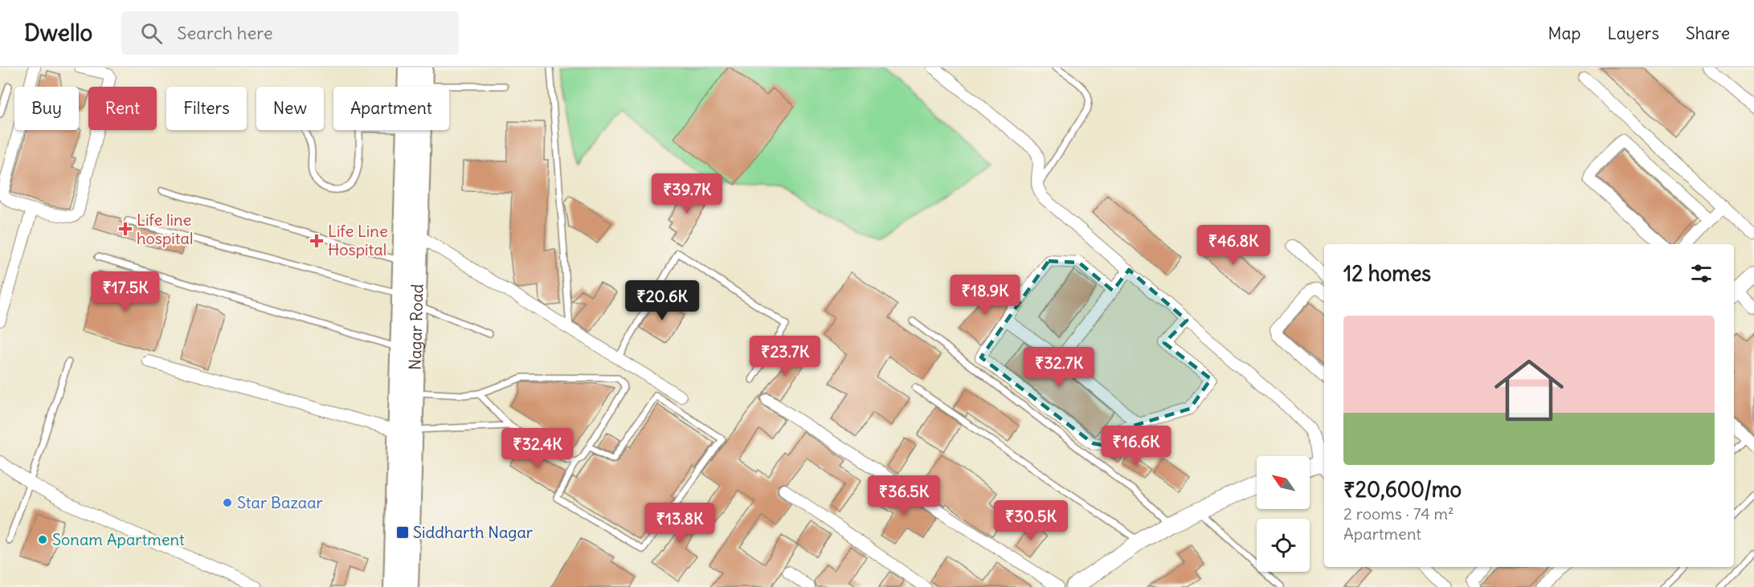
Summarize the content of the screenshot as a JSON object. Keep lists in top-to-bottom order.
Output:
{
  "streets": {
    "highway": ["Nagar Road"]
  },
  "places": {
    "health": ["Life line hospital", "Life Line Hospital"],
    "other": ["Star Bazaar", "Sonam Apartment"],
    "transit": ["Siddharth Nagar"]
  },
  "north": "top left",
  "page": {
    "header": "Dwello",
    "search": "Search here",
    "nav": ["Map", "Layers", "Share"],
    "chip": [
      "Buy",
      "Rent",
      "Filters",
      "New",
      "Apartment"
    ],
    "price": [
      "₹39.7K",
      "₹46.8K",
      "₹17.5K",
      "₹18.9K",
      "₹20.6K",
      "₹23.7K",
      "₹32.7K",
      "₹16.6K",
      "₹32.4K",
      "₹36.5K",
      "₹30.5K",
      "₹13.8K"
    ],
    "heading": "12 homes",
    "list": [
      {
        "name": "₹20,600/mo",
        "note": "2 rooms · 74 m² · Apartment"
      }
    ]
  }
}
